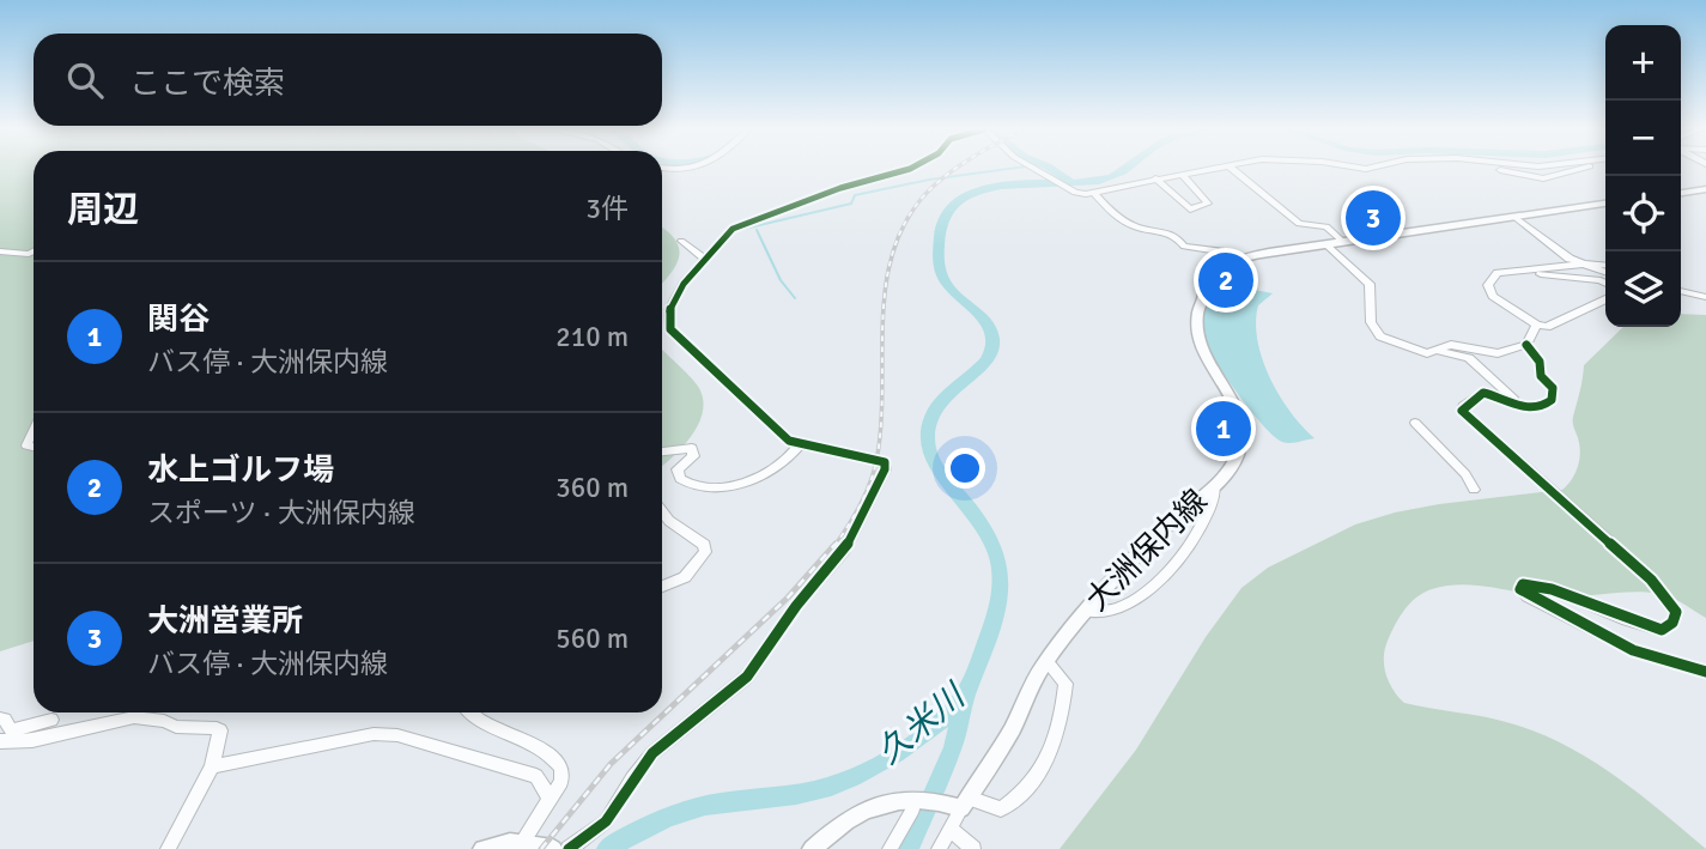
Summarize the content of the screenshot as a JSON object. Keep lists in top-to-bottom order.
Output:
{
  "streets": {
    "main road": ["大洲保内線"]
  },
  "water": ["久米川"],
  "page": {
    "map_buttons": ["+", "−"],
    "search": "ここで検索",
    "heading": ["周辺", "3件"],
    "pins": ["3", "2", "1"],
    "list": [
      {
        "mark": "1",
        "name": "関谷",
        "note": "バス停 · 大洲保内線",
        "value": "210 m"
      },
      {
        "mark": "2",
        "name": "水上ゴルフ場",
        "note": "スポーツ · 大洲保内線",
        "value": "360 m"
      },
      {
        "mark": "3",
        "name": "大洲営業所",
        "note": "バス停 · 大洲保内線",
        "value": "560 m"
      }
    ]
  }
}
